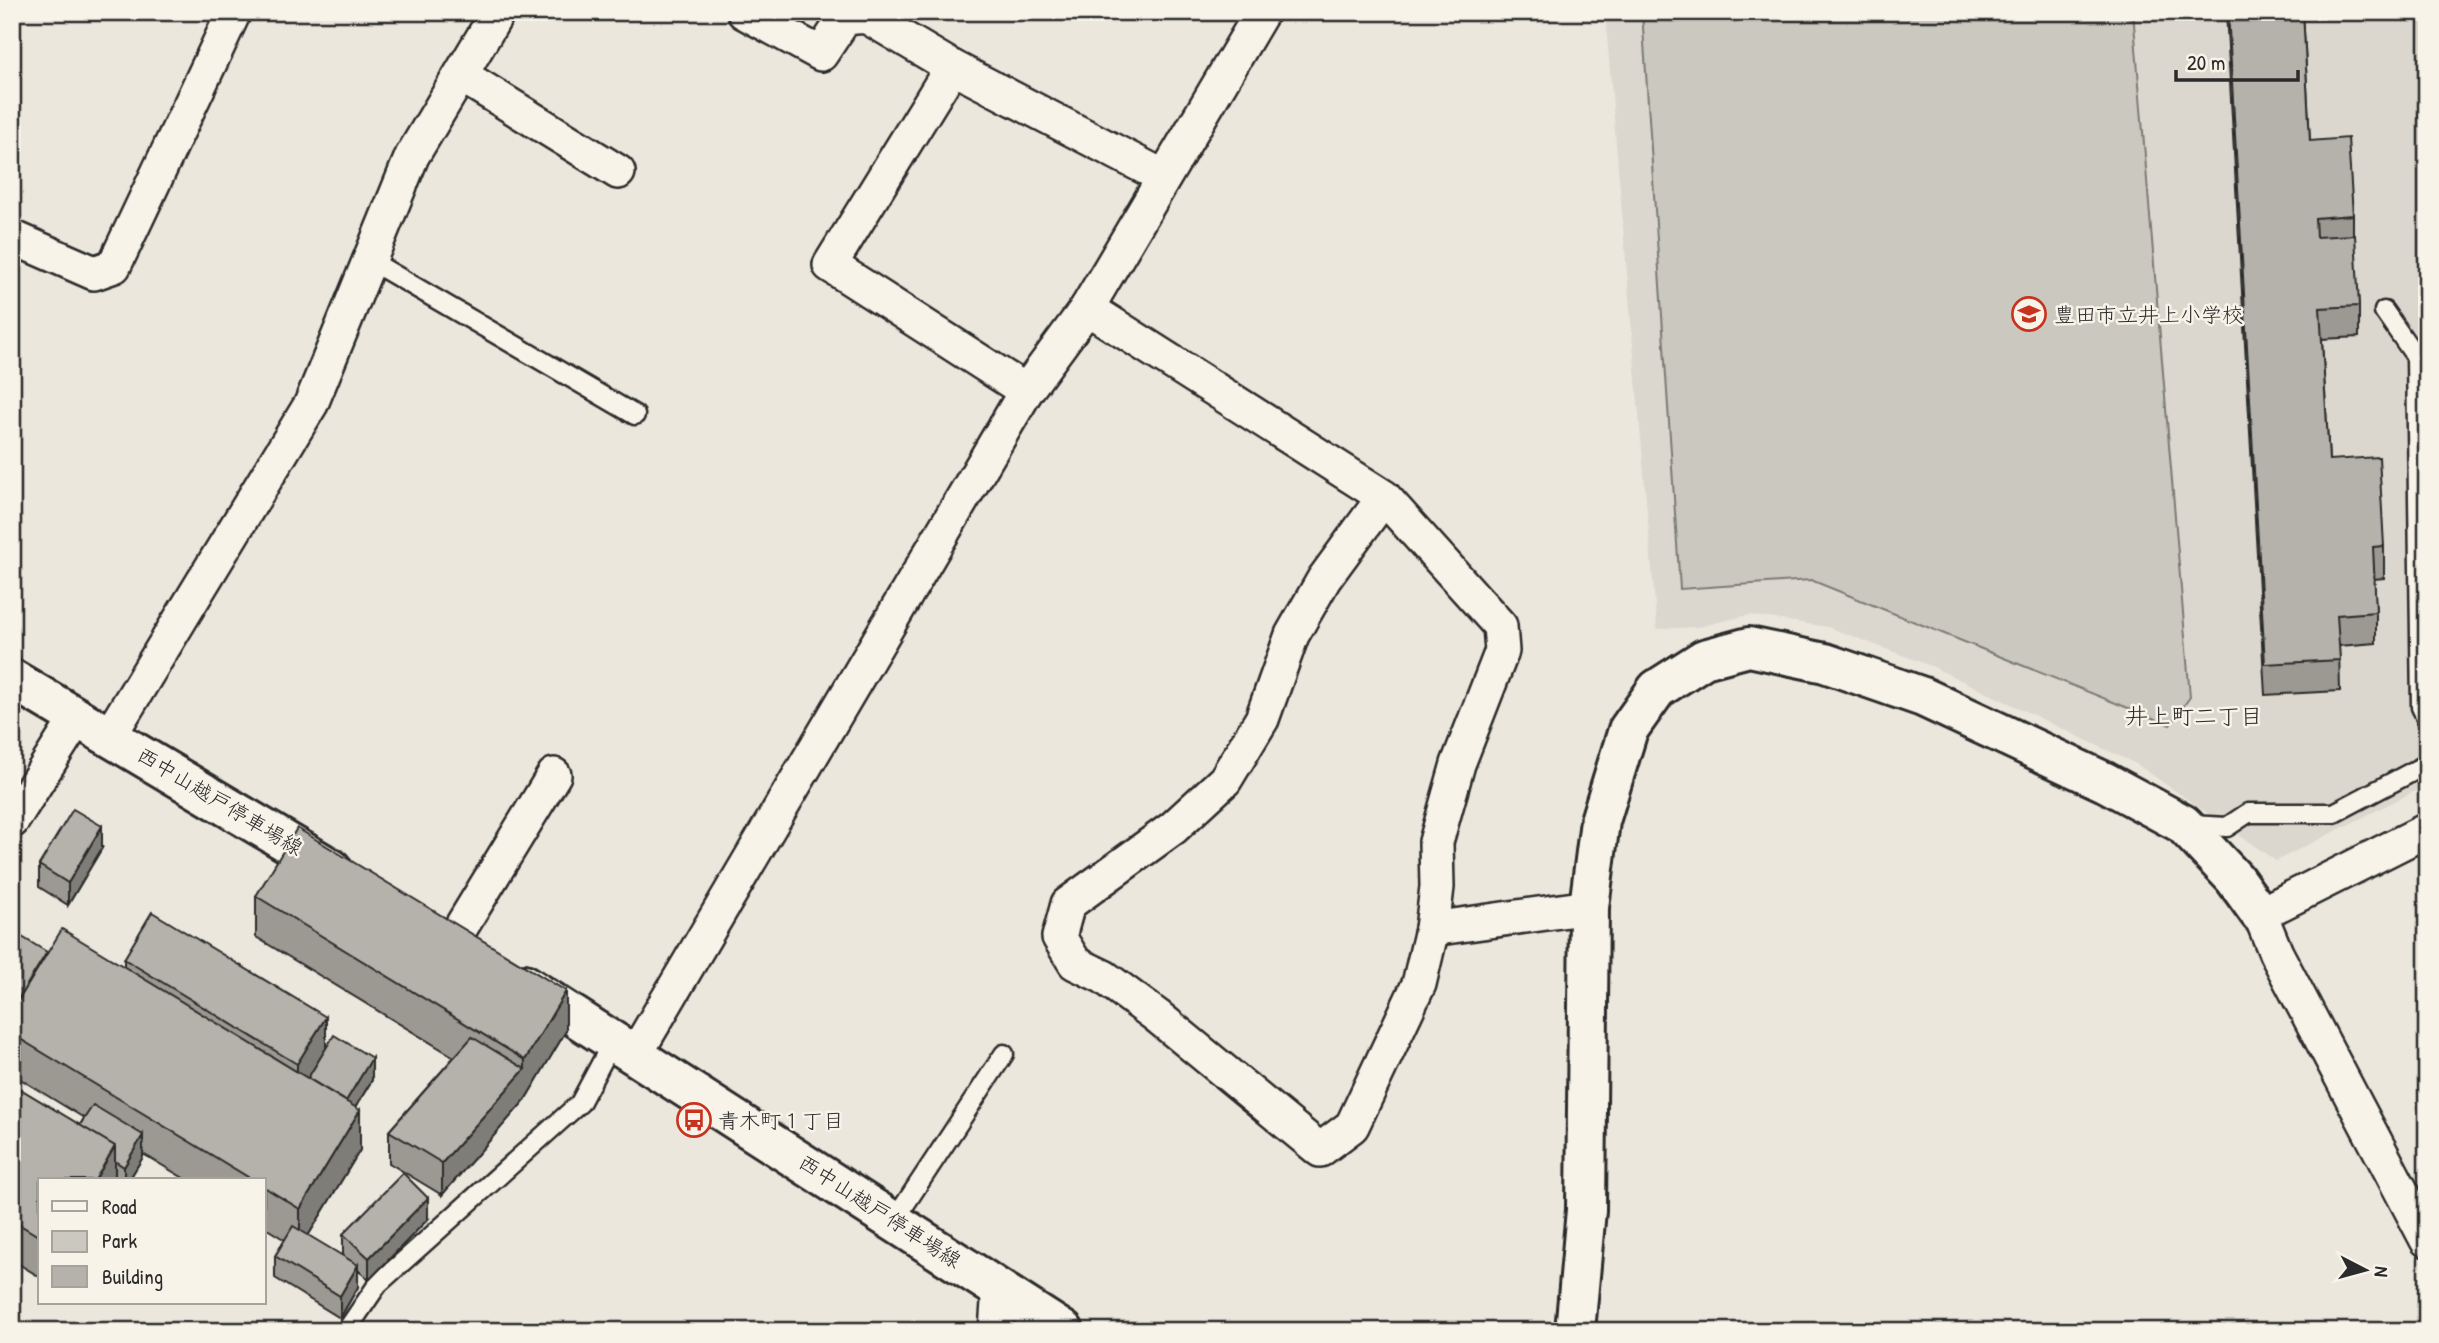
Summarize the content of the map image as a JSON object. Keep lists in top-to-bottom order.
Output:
{
  "streets": {
    "street": ["西中山越戸停車場線"]
  },
  "districts": ["井上町二丁目"],
  "places": {
    "school or university": ["豊田市立井上小学校"],
    "bus stop": ["青木町１丁目"]
  },
  "legend": ["Road", "Park", "Building"],
  "scale_bar": "20 m",
  "north": "right"
}
